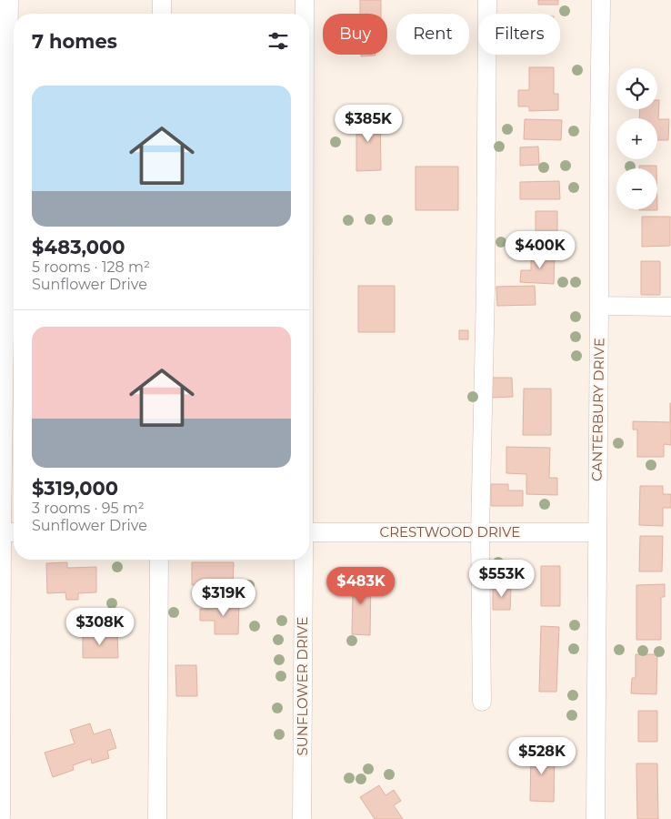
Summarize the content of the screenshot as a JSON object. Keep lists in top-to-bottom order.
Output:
{
  "streets": {
    "street": ["CANTERBURY DRIVE", "CRESTWOOD DRIVE", "SUNFLOWER DRIVE"]
  },
  "crossings": [
    ["CANTERBURY DRIVE", "CRESTWOOD DRIVE"]
  ],
  "page": {
    "chip": ["Buy", "Rent", "Filters"],
    "heading": "7 homes",
    "map_buttons": ["+", "−"],
    "list": [
      {
        "name": "$483,000",
        "note": "5 rooms · 128 m² · Sunflower Drive"
      },
      {
        "name": "$319,000",
        "note": "3 rooms · 95 m² · Sunflower Drive"
      }
    ],
    "price": [
      "$385K",
      "$400K",
      "$553K",
      "$483K",
      "$319K",
      "$308K",
      "$528K"
    ]
  }
}
